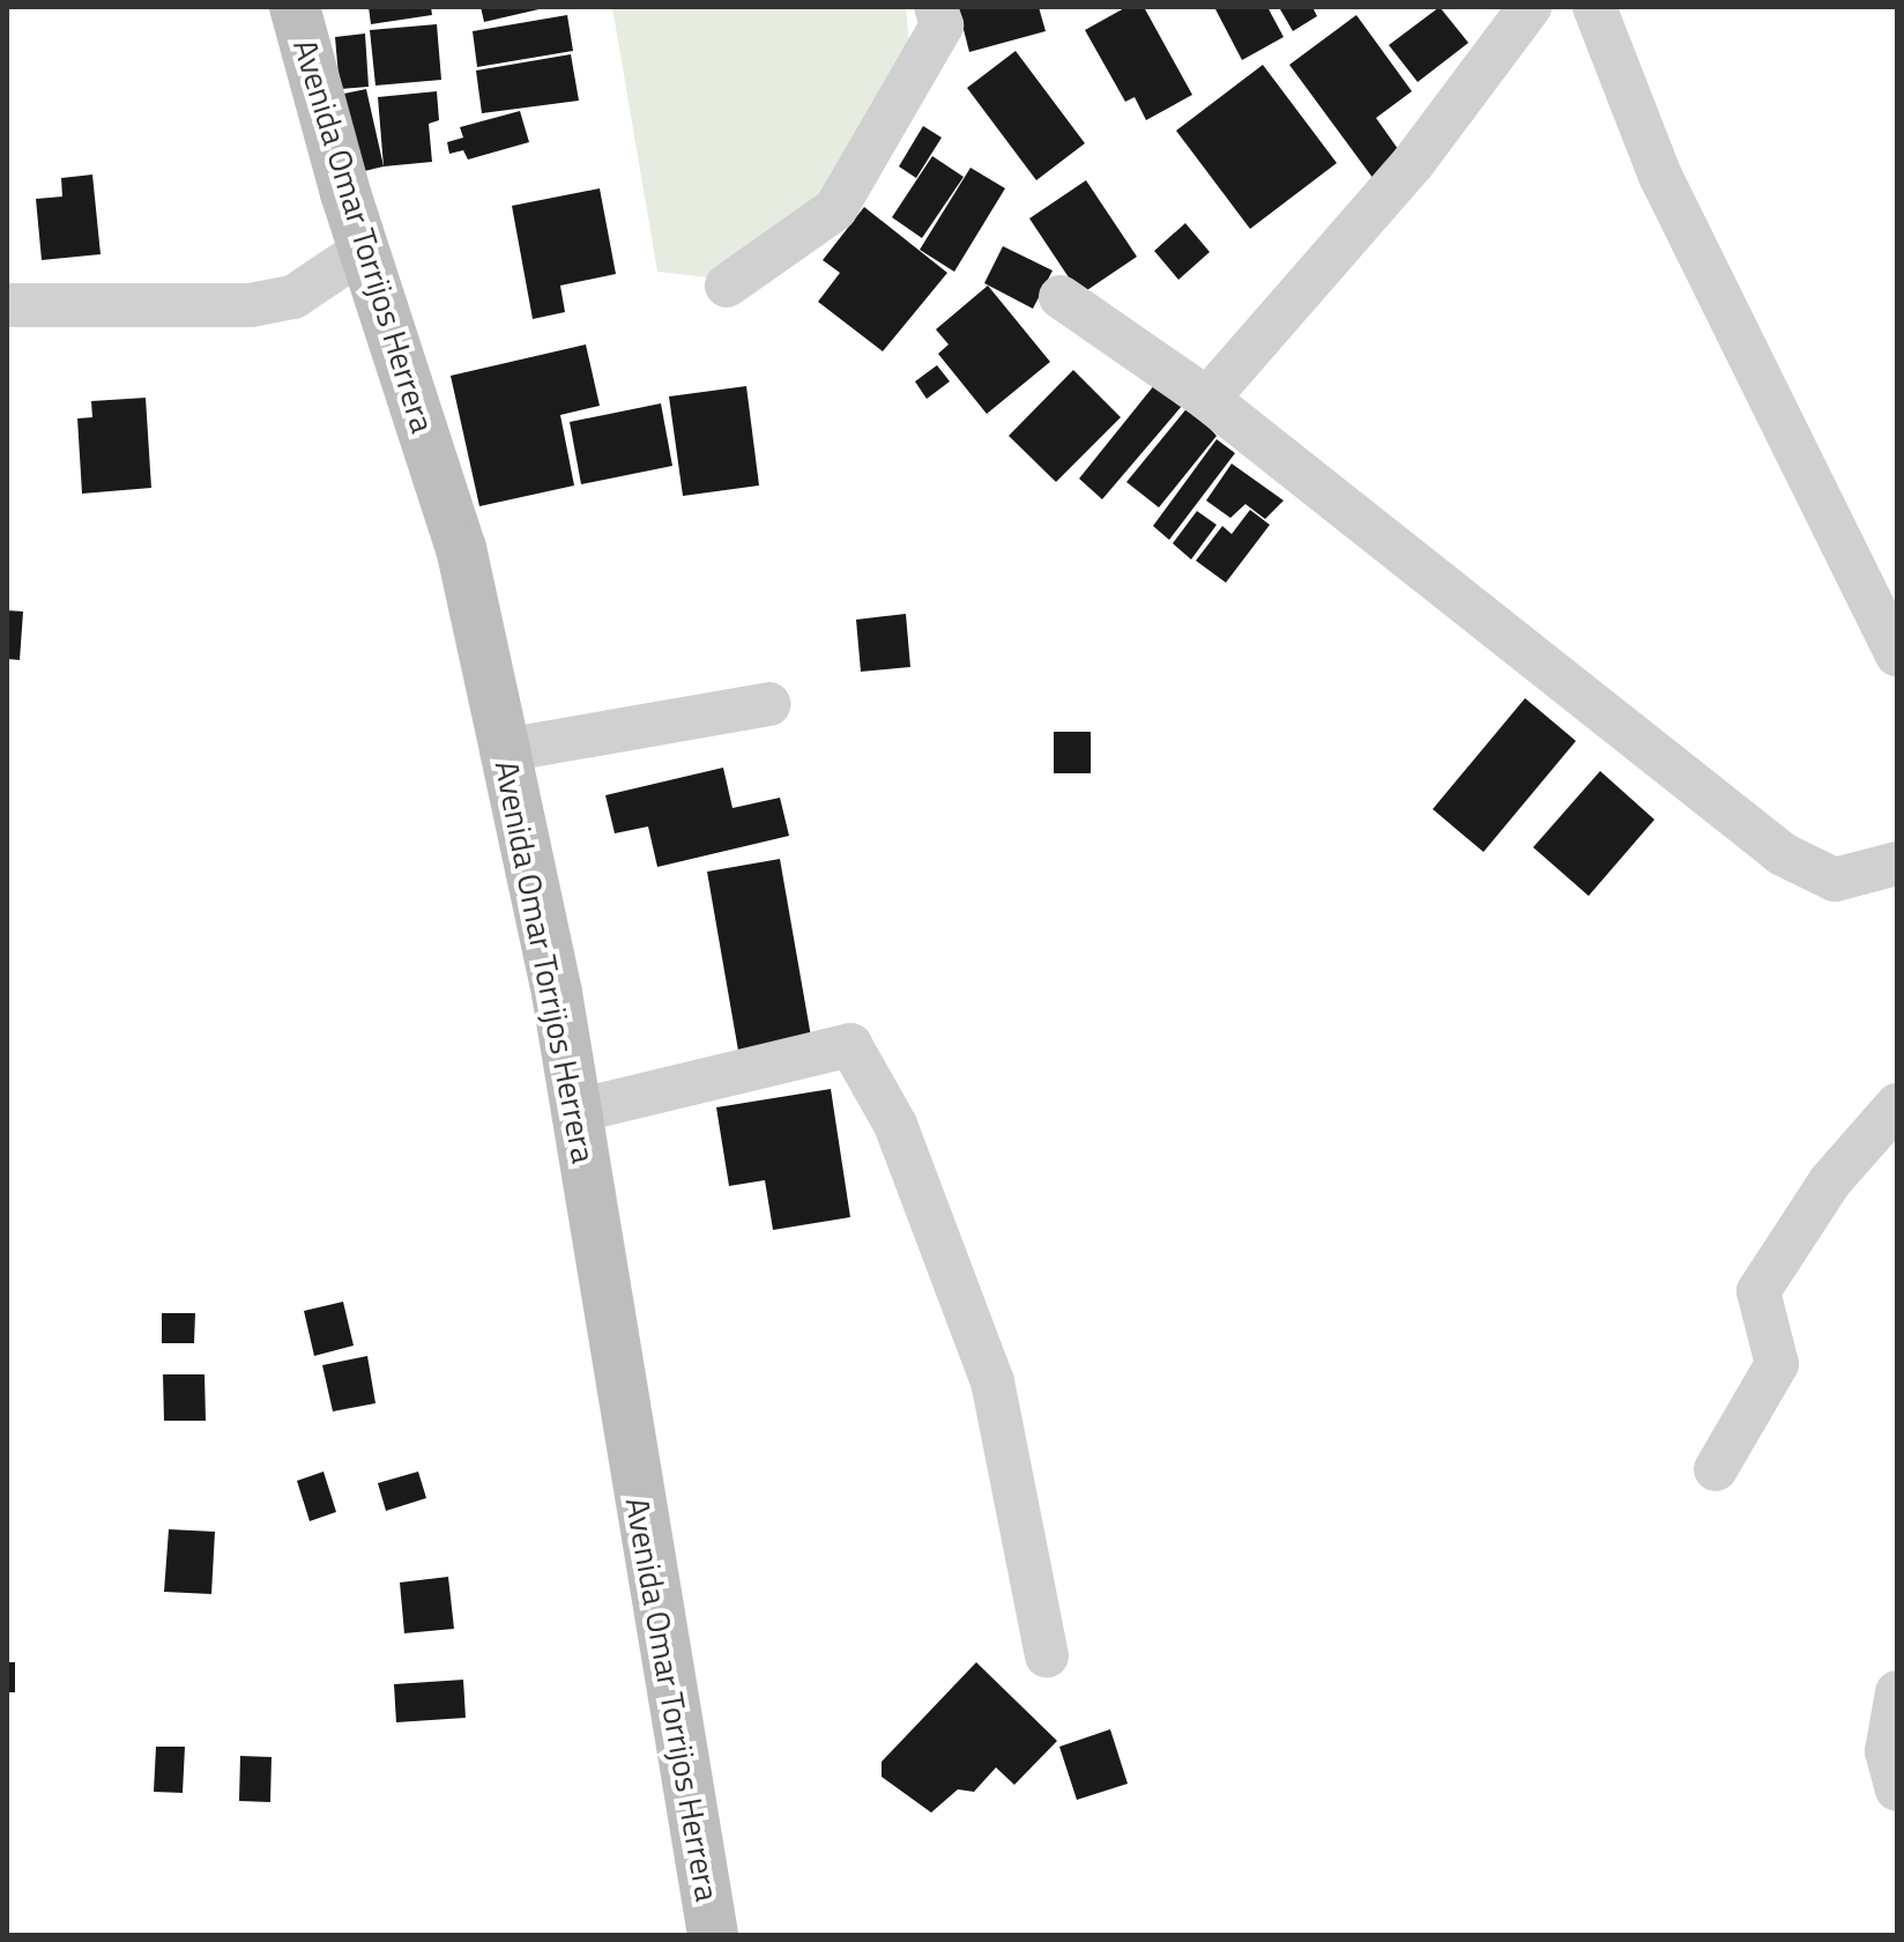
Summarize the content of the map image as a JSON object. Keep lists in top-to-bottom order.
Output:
{
  "streets": {
    "street": ["Avenida Omar Torrijos Herrera"]
  }
}
